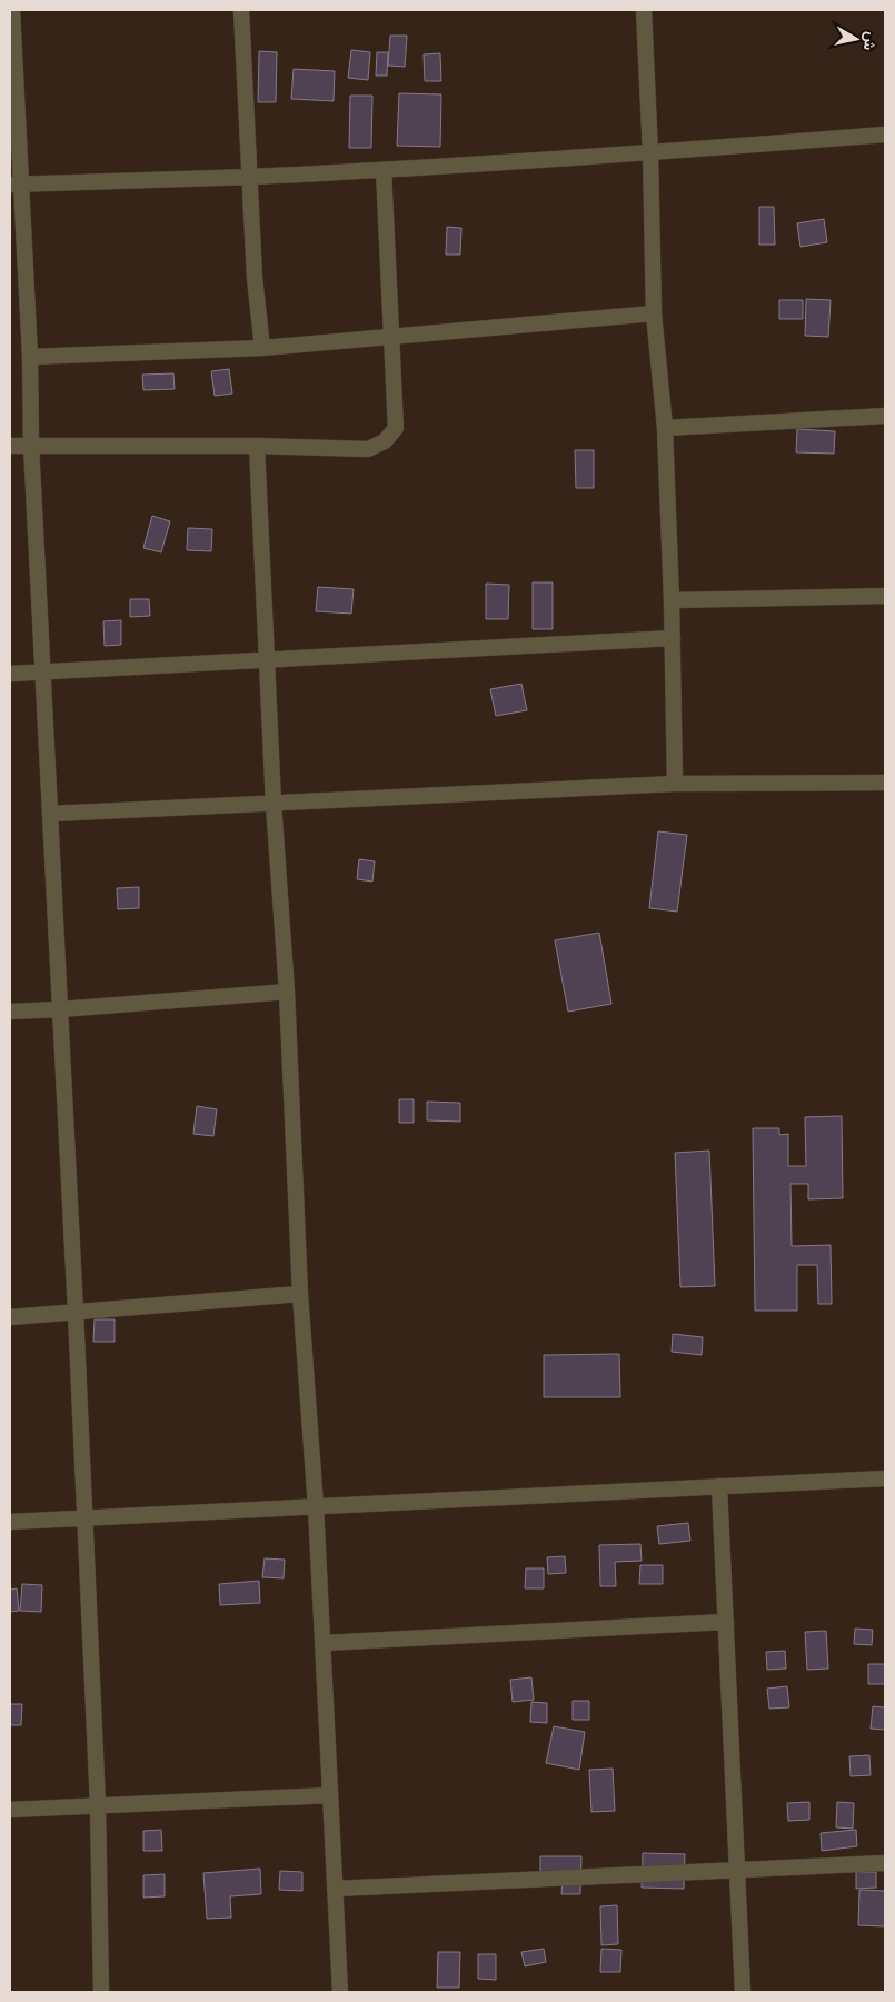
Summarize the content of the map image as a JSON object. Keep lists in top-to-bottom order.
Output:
{
  "north": "right"
}
